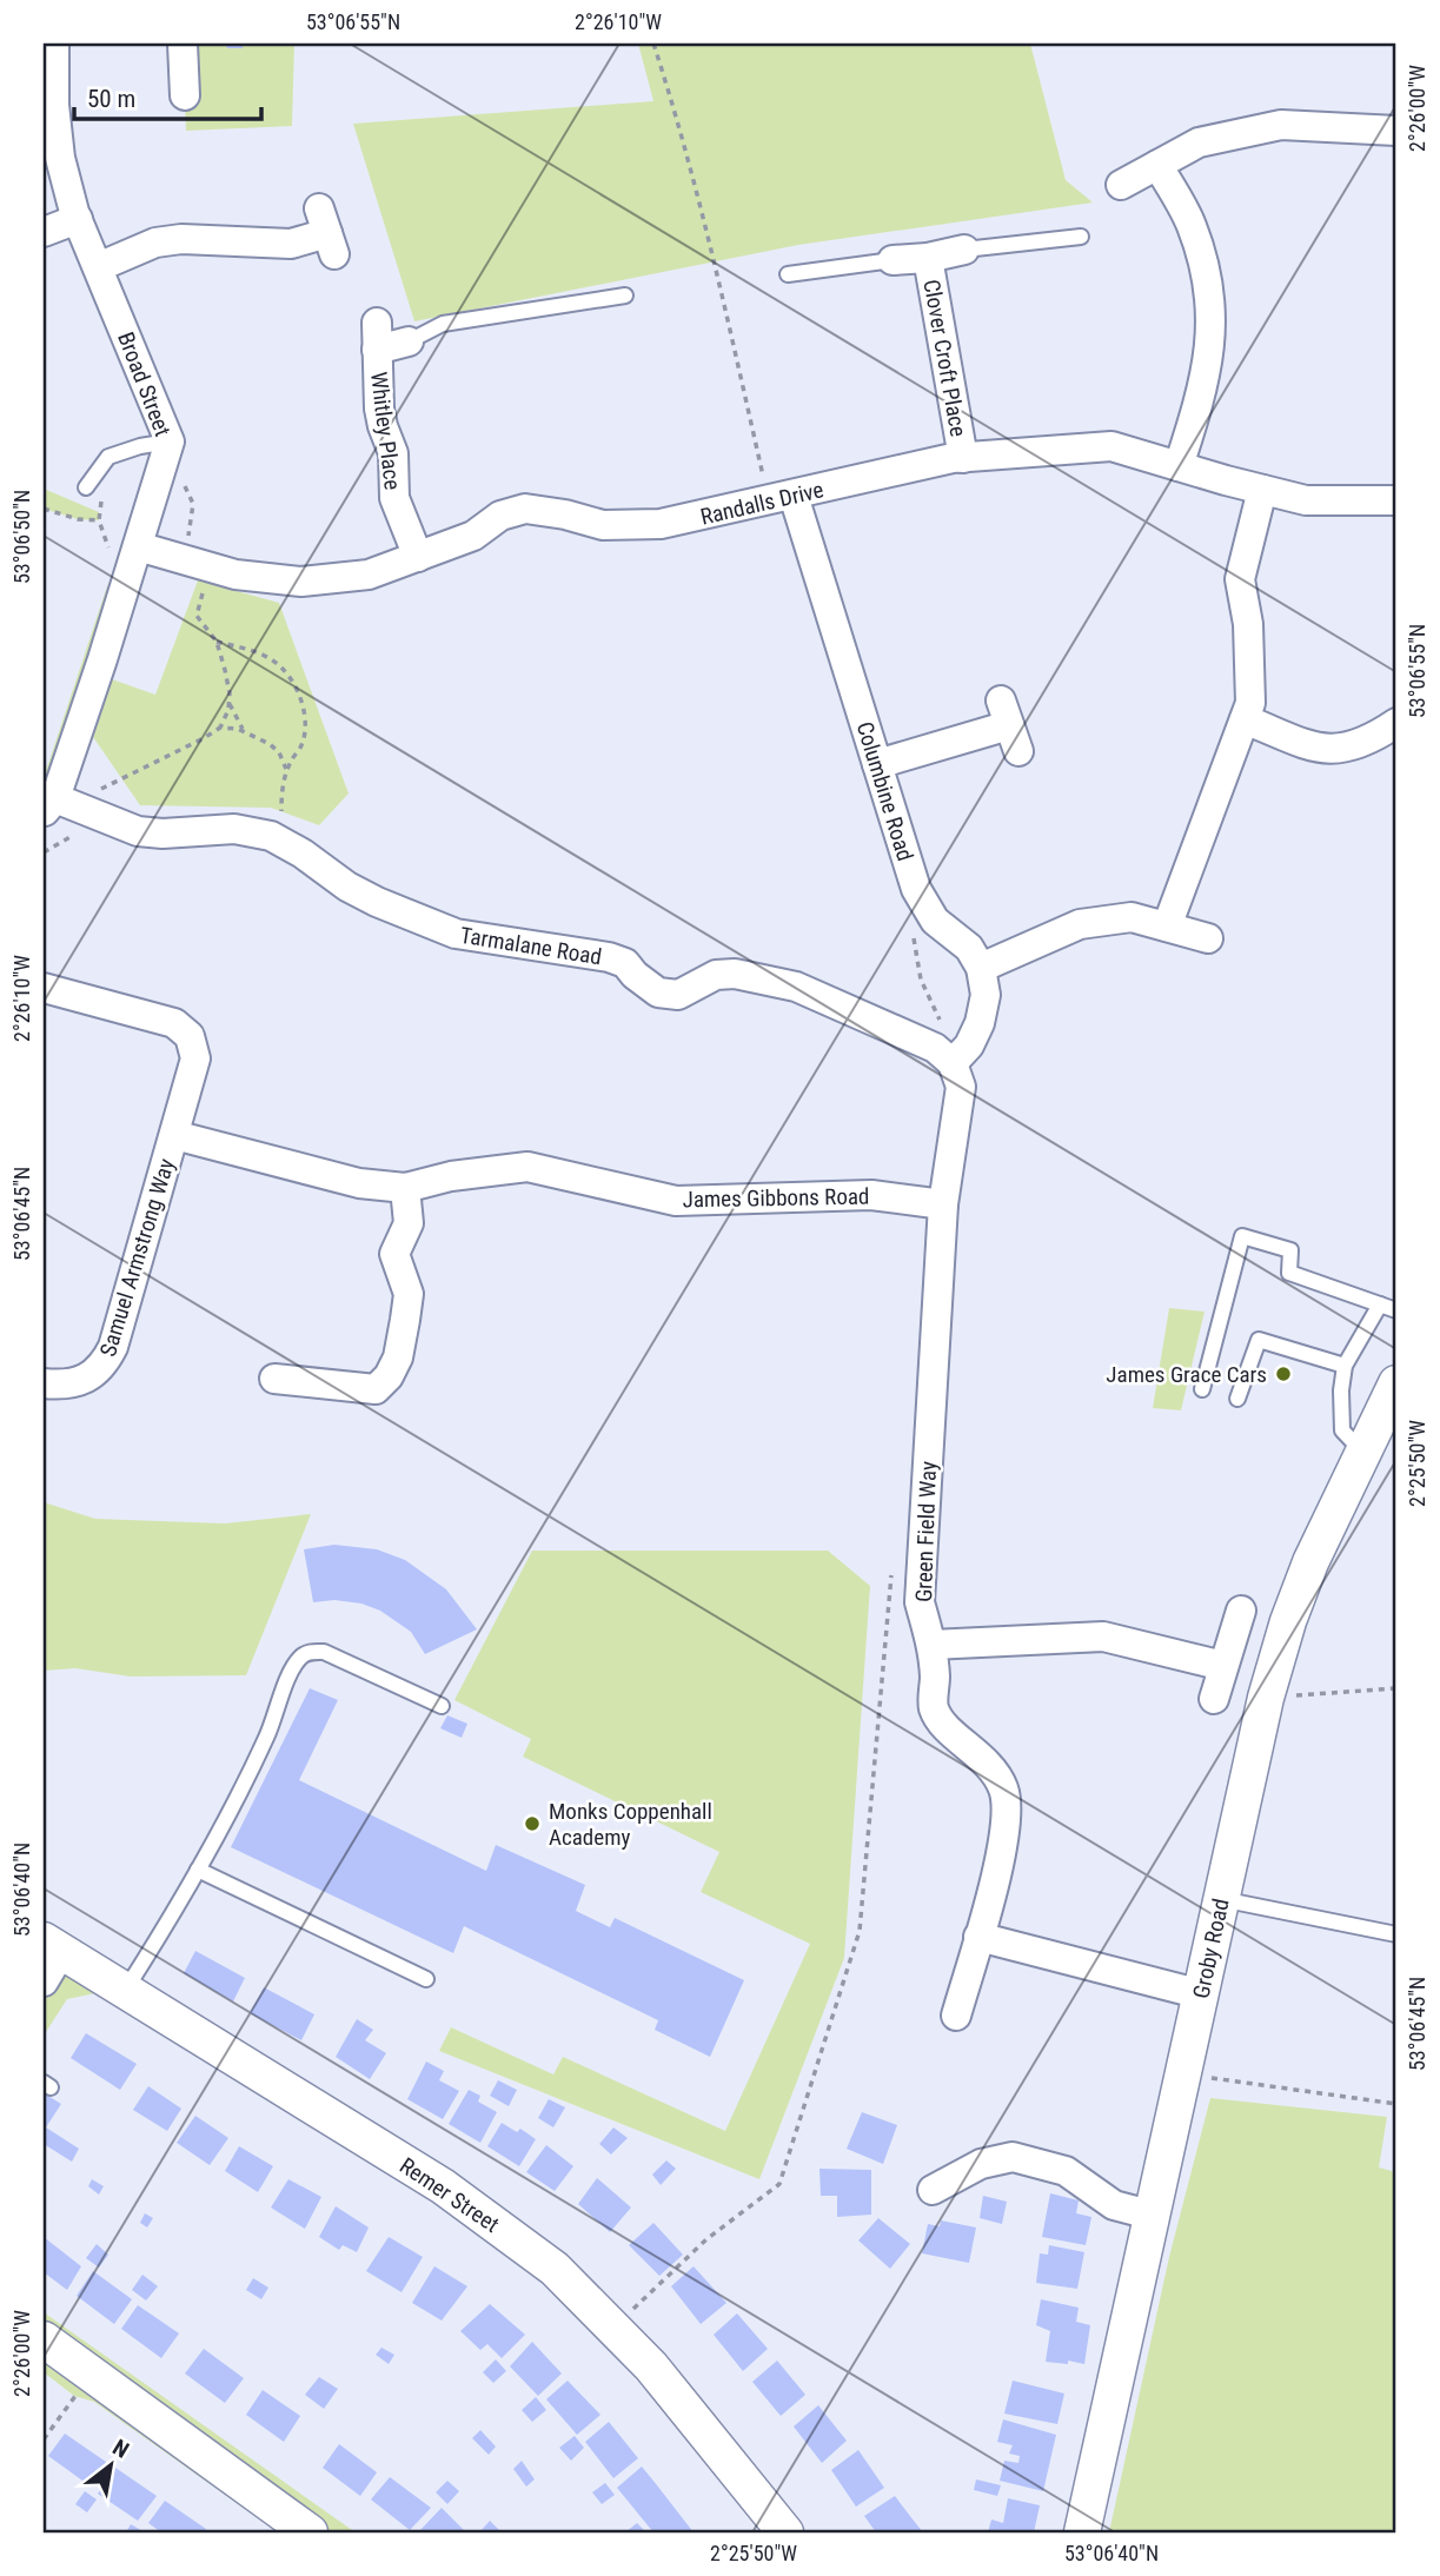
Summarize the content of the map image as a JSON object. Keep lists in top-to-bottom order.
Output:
{
  "streets": {
    "street": [
      "Clover Croft Place",
      "Broad Street",
      "Whitley Place",
      "Randalls Drive",
      "Columbine Road",
      "Tarmalane Road",
      "James Gibbons Road",
      "Samuel Armstrong Way",
      "Green Field Way",
      "Groby Road",
      "Remer Street"
    ]
  },
  "crossings": [
    ["Clover Croft Place", "Randalls Drive"],
    ["Broad Street", "Randalls Drive"],
    ["Broad Street", "Tarmalane Road"],
    ["Whitley Place", "Randalls Drive"],
    ["Randalls Drive", "Columbine Road"],
    ["Tarmalane Road", "Green Field Way"],
    ["James Gibbons Road", "Samuel Armstrong Way"],
    ["James Gibbons Road", "Green Field Way"]
  ],
  "places": ["James Grace Cars", "Monks Coppenhall Academy"],
  "scale_bar": "50 m",
  "north": "top right",
  "coordinates": [
    "53°06'55\"N",
    "2°26'10\"W",
    "2°26'00\"W",
    "53°06'50\"N",
    "53°06'45\"N",
    "2°25'50\"W",
    "53°06'40\"N"
  ]
}
